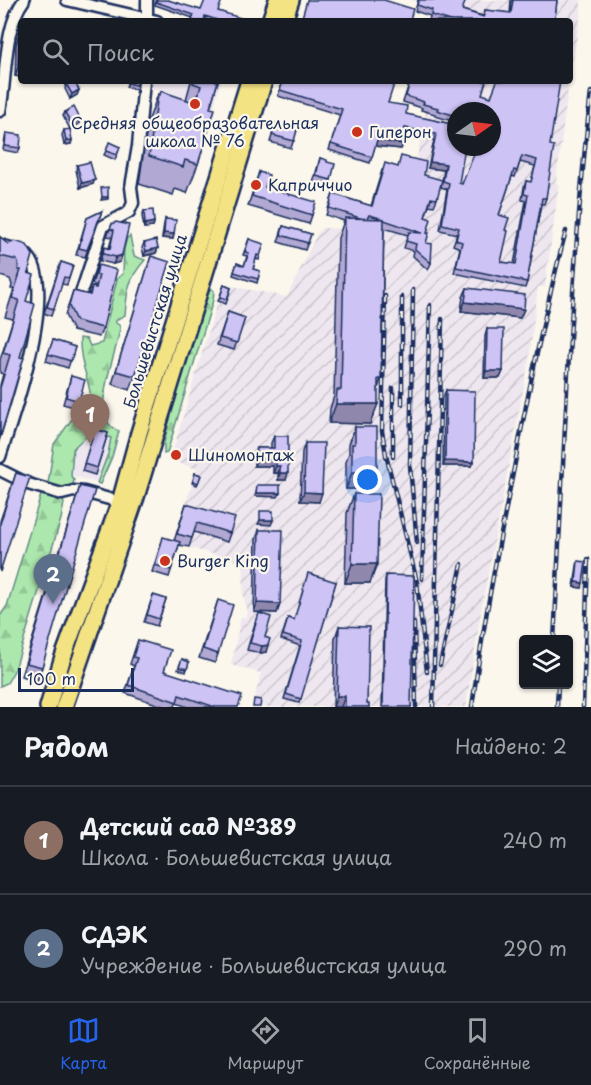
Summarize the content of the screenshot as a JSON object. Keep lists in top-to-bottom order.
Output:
{
  "streets": {
    "highway": ["Большевистская улица"]
  },
  "places": [
    "Средняя общеобразовательная школа № 76",
    "Гиперон",
    "Каприччио",
    "Шиномонтаж",
    "Burger King"
  ],
  "scale_bar": "100 m",
  "north": "right",
  "page": {
    "search": "Поиск",
    "pins": ["1", "2"],
    "scale": "100 m",
    "heading": ["Рядом", "Найдено: 2"],
    "list": [
      {
        "mark": "1",
        "name": "Детский сад №389",
        "note": "Школа · Большевистская улица",
        "value": "240 m"
      },
      {
        "mark": "2",
        "name": "СДЭК",
        "note": "Учреждение · Большевистская улица",
        "value": "290 m"
      }
    ],
    "nav": ["Карта", "Маршрут", "Сохранённые"]
  }
}
